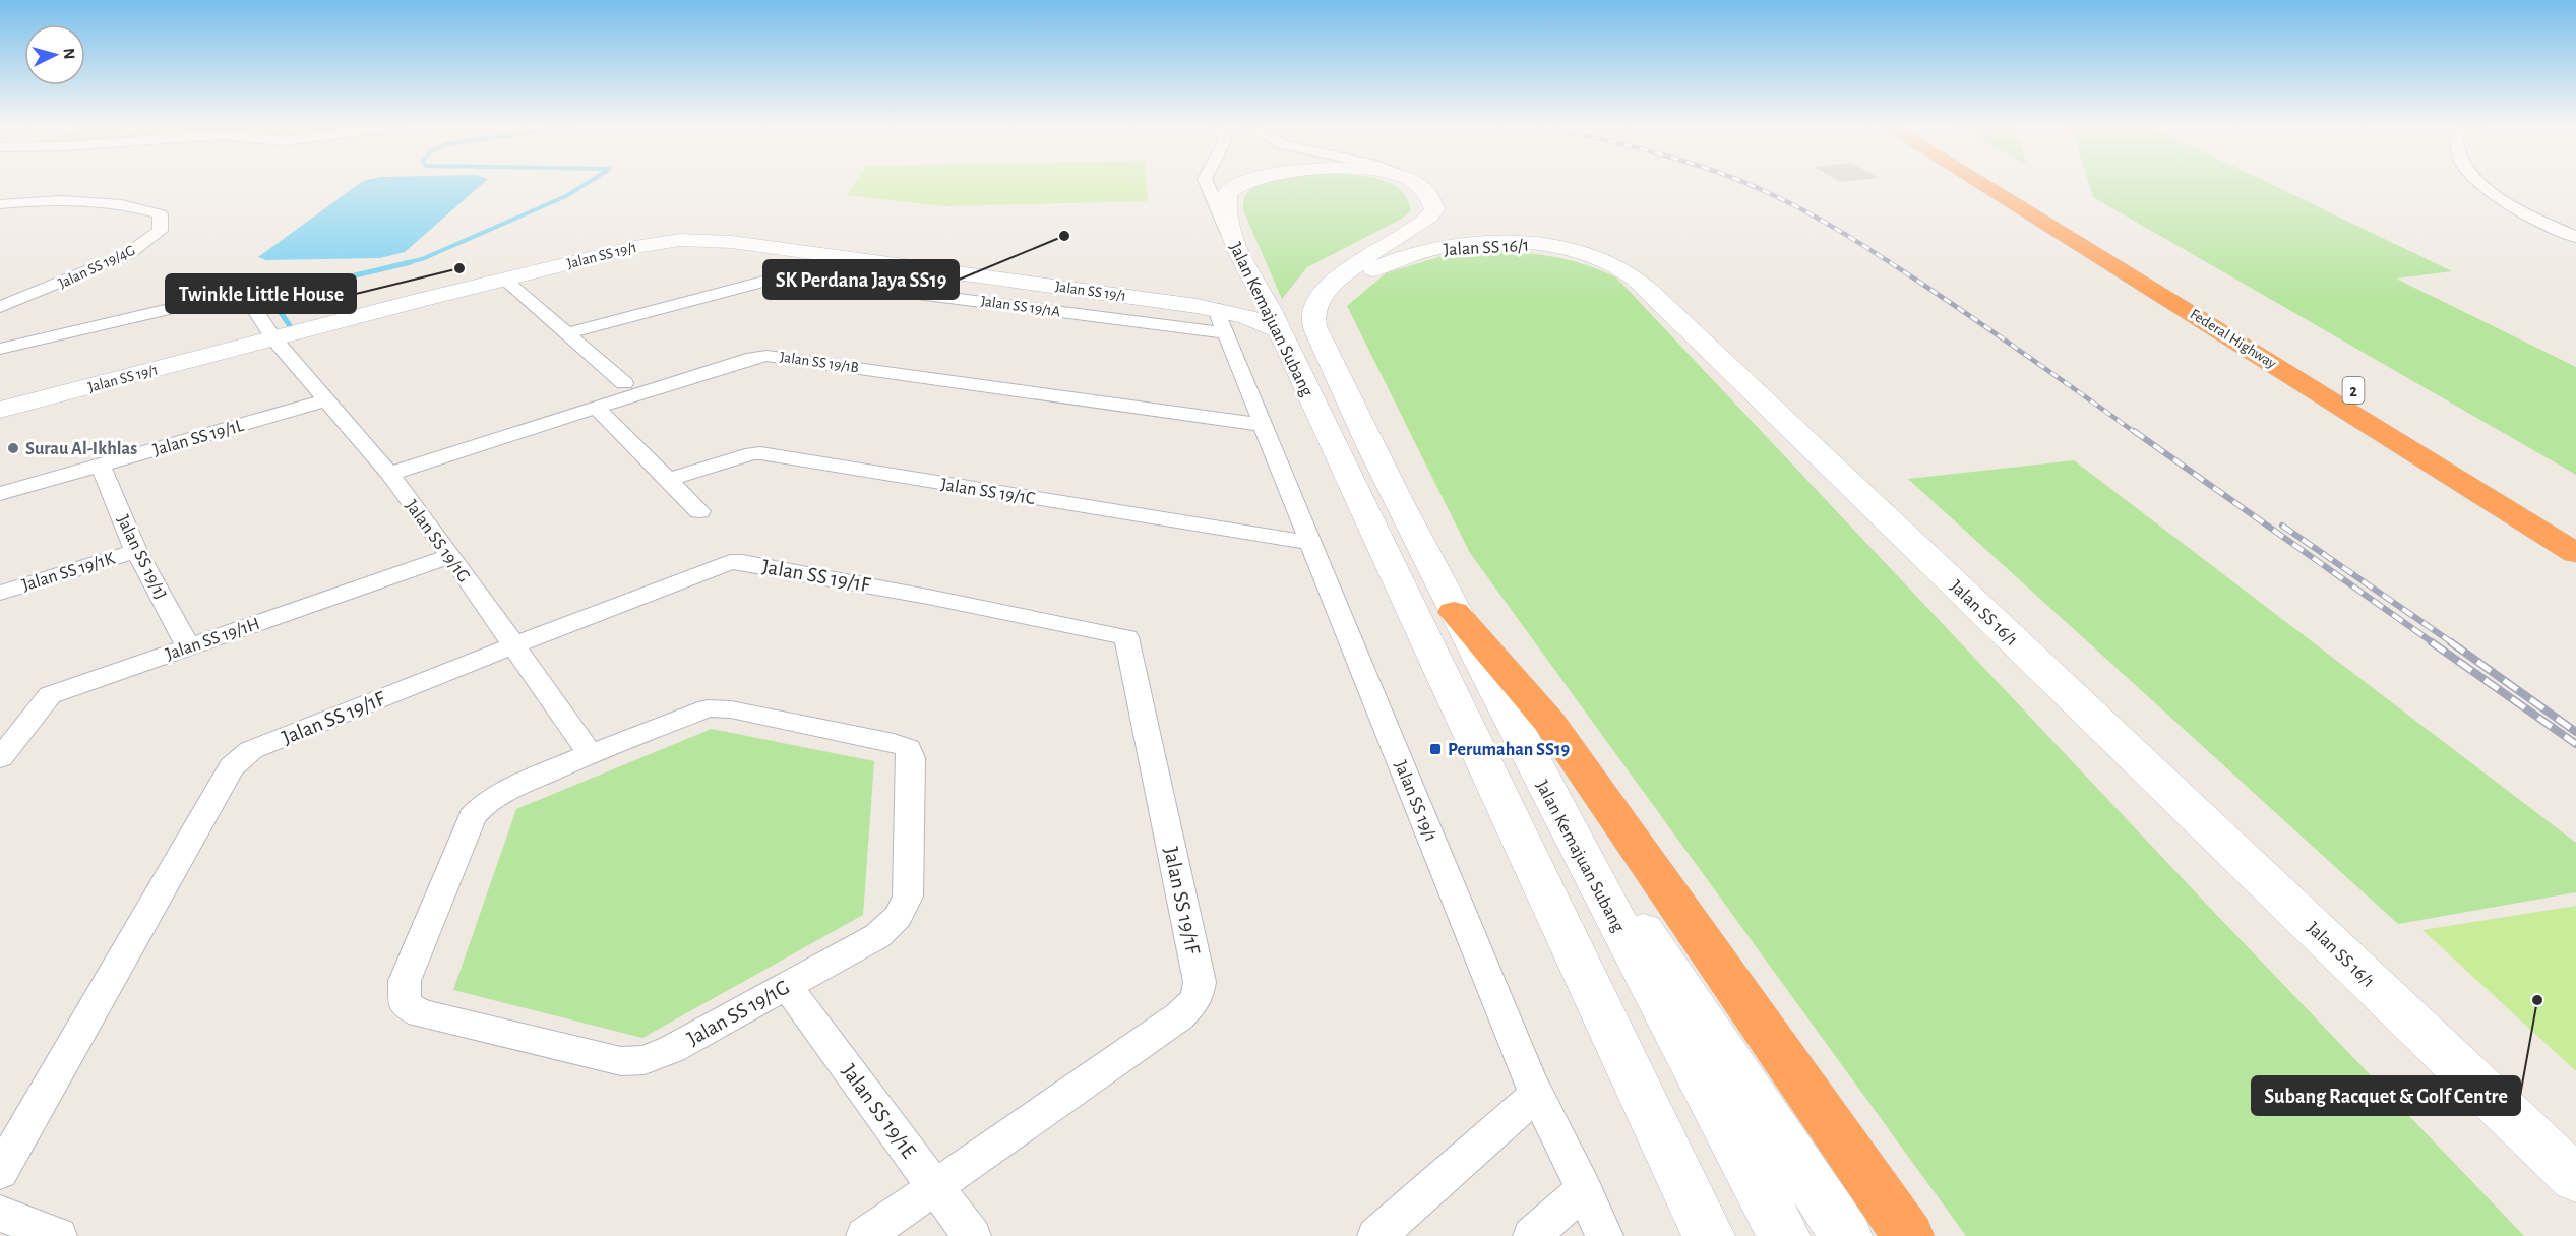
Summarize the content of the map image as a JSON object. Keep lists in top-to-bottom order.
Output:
{
  "streets": {
    "highway": ["Federal Highway", "2"],
    "main road": ["Jalan SS 16/1", "Jalan SS 19/1", "Jalan Kemajuan Subang"],
    "street": [
      "Jalan SS 19/4G",
      "Jalan SS 19/1A",
      "Jalan SS 19/1B",
      "Jalan SS 19/1L",
      "Jalan SS 19/1C",
      "Jalan SS 19/1G",
      "Jalan SS 19/1J",
      "Jalan SS 19/1K",
      "Jalan SS 19/1F",
      "Jalan SS 19/1H",
      "Jalan SS 19/1E"
    ]
  },
  "crossings": [
    ["Jalan SS 16/1", "Jalan Kemajuan Subang"],
    ["Jalan SS 19/1", "Jalan SS 19/1A"],
    ["Jalan SS 19/1", "Jalan Kemajuan Subang"],
    ["Jalan SS 19/1", "Jalan SS 19/1B"],
    ["Jalan SS 19/1", "Jalan SS 19/1C"],
    ["Jalan SS 19/1", "Jalan SS 19/1G"],
    ["Jalan SS 19/1B", "Jalan SS 19/1G"],
    ["Jalan SS 19/1L", "Jalan SS 19/1G"],
    ["Jalan SS 19/1L", "Jalan SS 19/1J"],
    ["Jalan SS 19/1G", "Jalan SS 19/1F"],
    ["Jalan SS 19/1G", "Jalan SS 19/1H"],
    ["Jalan SS 19/1G", "Jalan SS 19/1E"],
    ["Jalan SS 19/1J", "Jalan SS 19/1K"],
    ["Jalan SS 19/1J", "Jalan SS 19/1H"],
    ["Jalan SS 19/1F", "Jalan SS 19/1E"]
  ],
  "places": {
    "other": [
      "SK Perdana Jaya SS19",
      "Twinkle Little House",
      "Surau Al-Ikhlas",
      "Subang Racquet & Golf Centre"
    ],
    "transit": ["Perumahan SS19"]
  },
  "north": "right"
}
